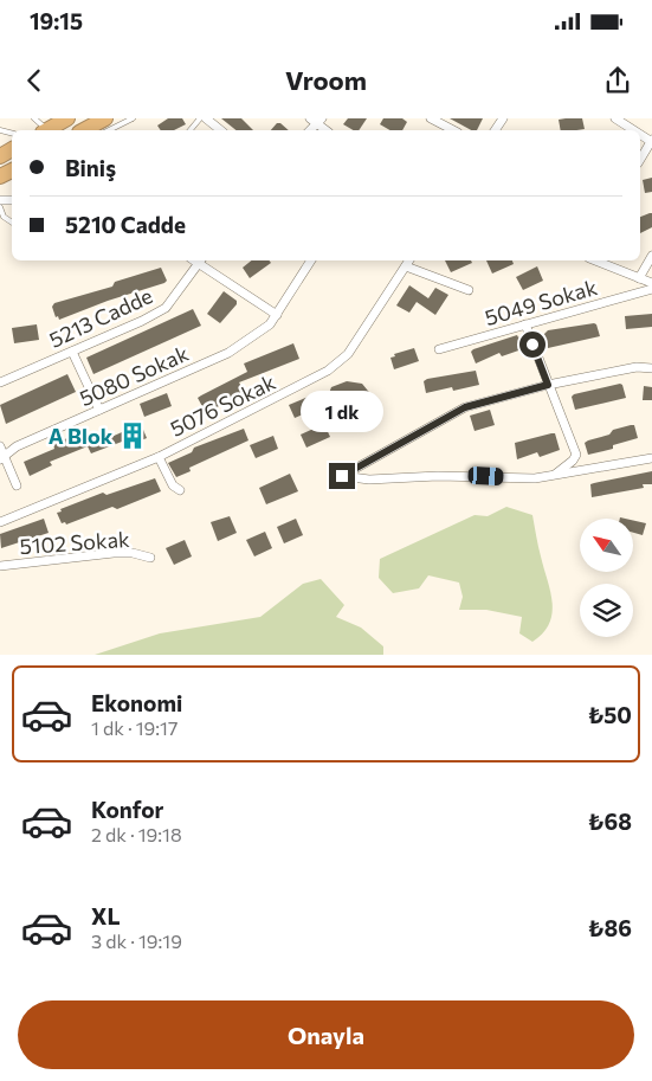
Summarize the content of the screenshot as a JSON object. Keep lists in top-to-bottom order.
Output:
{
  "streets": {
    "street": [
      "5049 Sokak",
      "5213 Cadde",
      "5080 Sokak",
      "5076 Sokak",
      "5102 Sokak"
    ]
  },
  "places": {
    "building": ["A Blok"]
  },
  "north": "top left",
  "page": {
    "status": "19:15",
    "header": "Vroom",
    "banner": ["Biniş", "5210 Cadde"],
    "bubble": "1 dk",
    "list": [
      {
        "name": "Ekonomi",
        "note": "1 dk · 19:17",
        "value": "₺50"
      },
      {
        "name": "Konfor",
        "note": "2 dk · 19:18",
        "value": "₺68"
      },
      {
        "name": "XL",
        "note": "3 dk · 19:19",
        "value": "₺86"
      }
    ],
    "buttons": "Onayla"
  }
}
